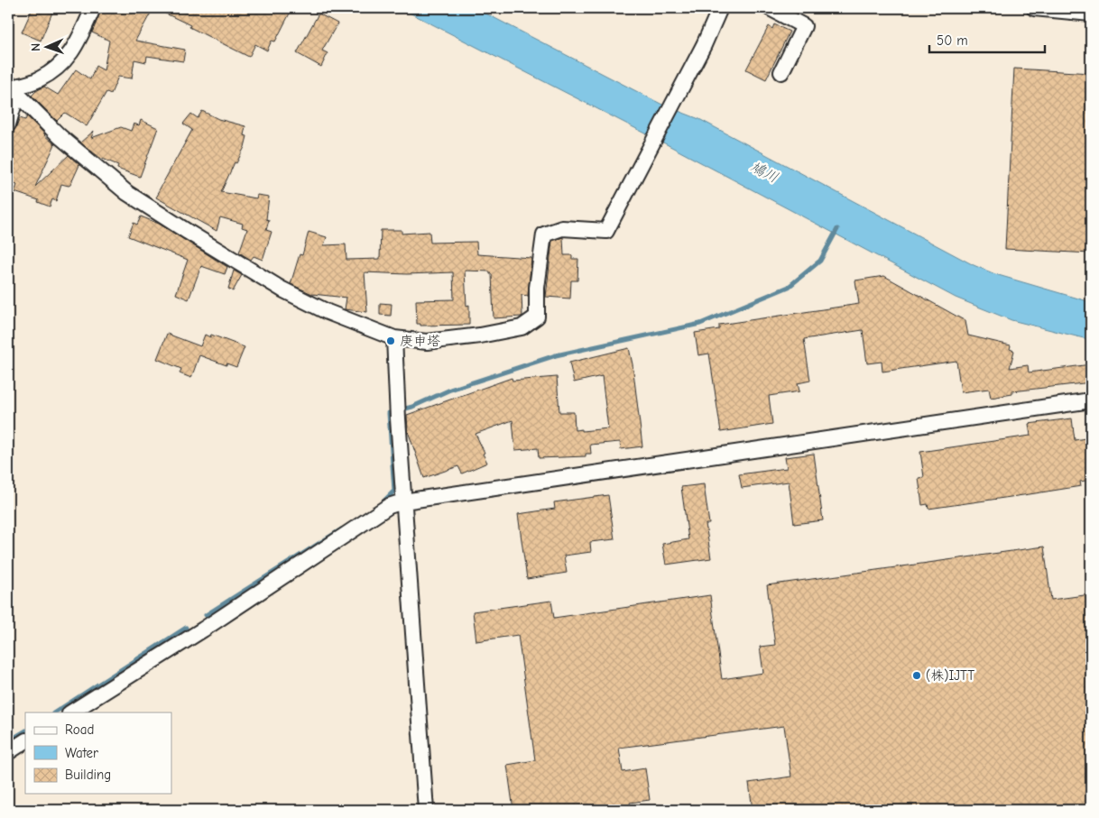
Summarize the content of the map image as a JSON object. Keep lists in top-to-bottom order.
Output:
{
  "water": ["鳩川"],
  "places": ["庚申塔", "(株)IJTT"],
  "legend": ["Road", "Water", "Building"],
  "scale_bar": "50 m",
  "north": "left"
}
